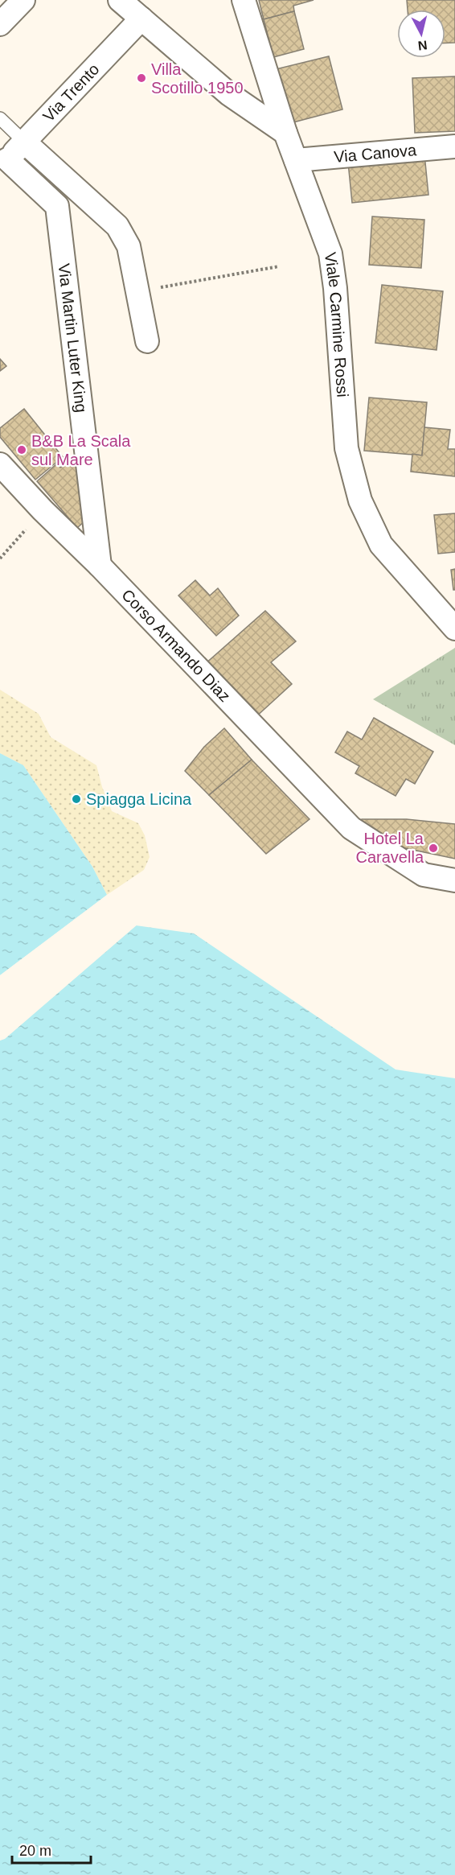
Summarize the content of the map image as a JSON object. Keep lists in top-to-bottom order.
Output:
{
  "streets": {
    "street": [
      "Via Trento",
      "Via Canova",
      "Viale Carmine Rossi",
      "Via Martin Luter King",
      "Corso Armando Diaz"
    ]
  },
  "crossings": [
    ["Via Trento", "Via Martin Luter King"],
    ["Via Canova", "Viale Carmine Rossi"],
    ["Via Martin Luter King", "Corso Armando Diaz"]
  ],
  "places": [
    "Villa Scotillo 1950",
    "B&B La Scala sul Mare",
    "Spiagga Licina",
    "Hotel La Caravella"
  ],
  "scale_bar": "20 m",
  "north": "bottom"
}
